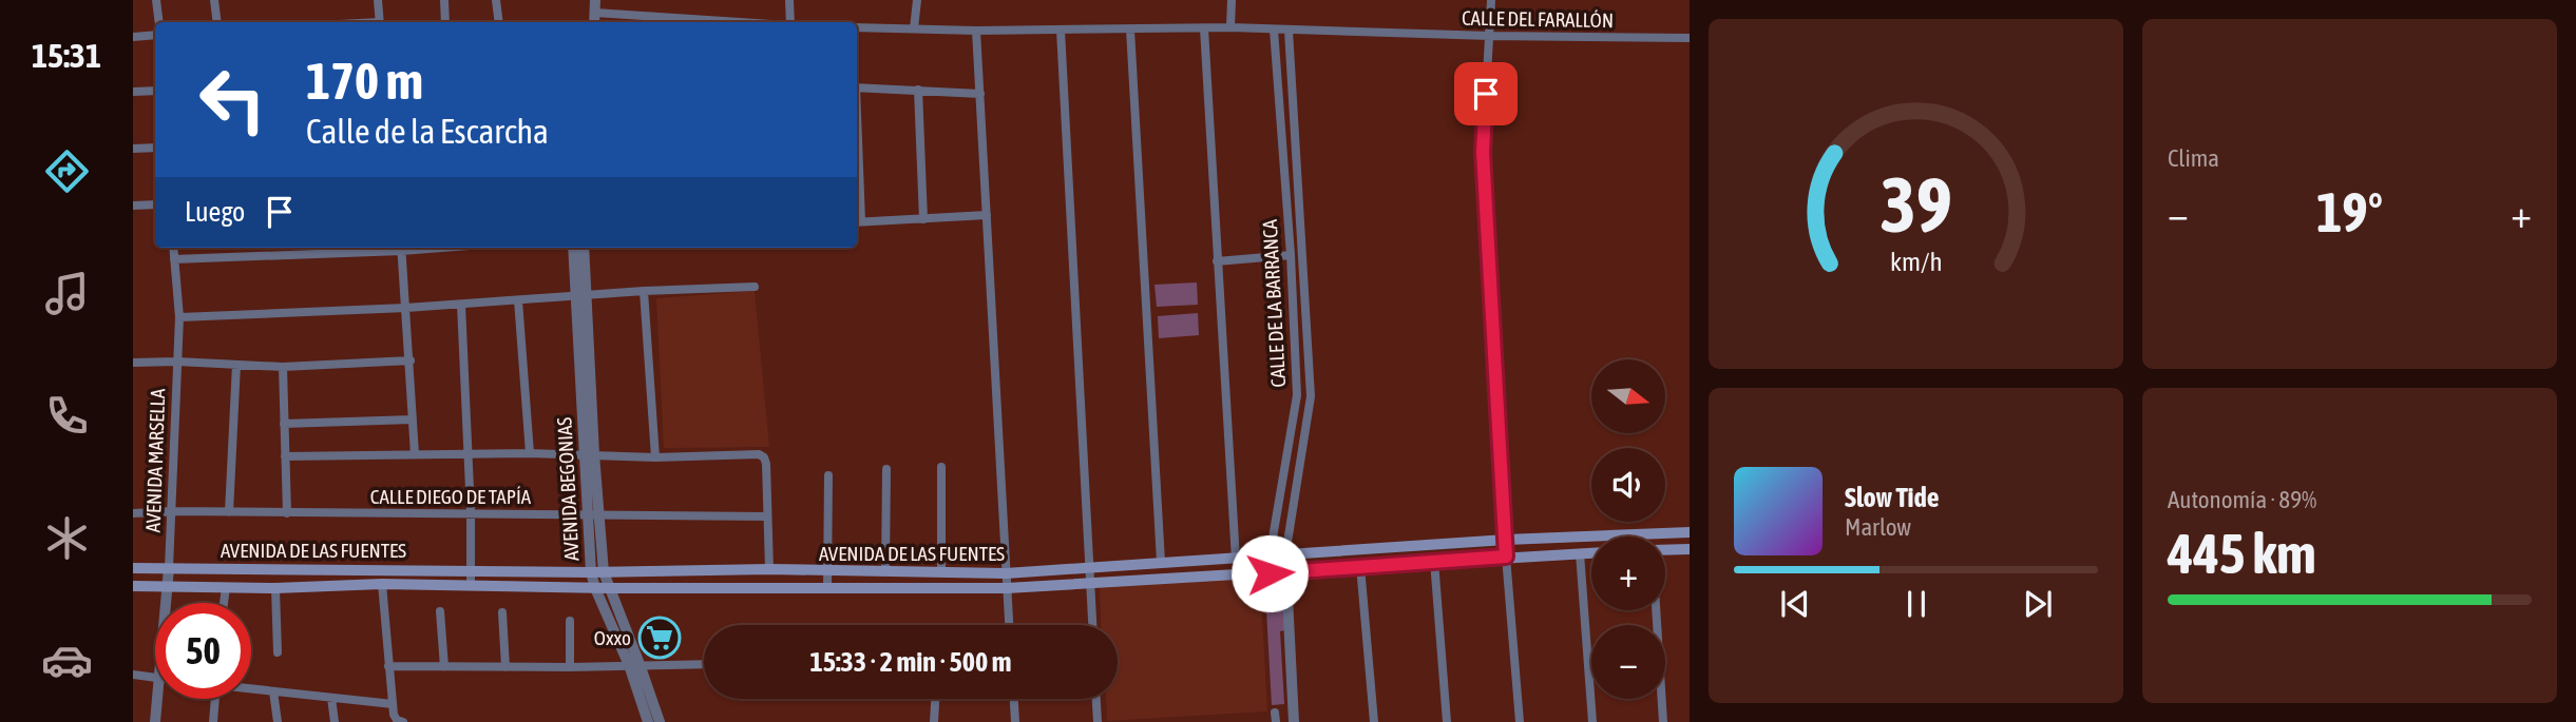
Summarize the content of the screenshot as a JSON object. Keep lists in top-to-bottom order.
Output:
{
  "streets": {
    "main road": ["AVENIDA DE LAS FUENTES"],
    "street": [
      "CALLE DEL FARALLÓN",
      "CALLE DE LA BARRANCA",
      "AVENIDA MARSELLA",
      "AVENIDA BEGONIAS",
      "CALLE DIEGO DE TAPÍA"
    ]
  },
  "crossings": [
    ["CALLE DEL FARALLÓN", "CALLE DE LA BARRANCA"],
    ["CALLE DE LA BARRANCA", "AVENIDA DE LAS FUENTES"],
    ["AVENIDA MARSELLA", "CALLE DIEGO DE TAPÍA"],
    ["AVENIDA MARSELLA", "AVENIDA DE LAS FUENTES"],
    ["AVENIDA BEGONIAS", "CALLE DIEGO DE TAPÍA"],
    ["AVENIDA BEGONIAS", "AVENIDA DE LAS FUENTES"]
  ],
  "places": {
    "supermarket": ["Oxxo"]
  },
  "north": "right",
  "page": {
    "tabs": "15:31",
    "tile": [
      "Clima",
      ["Autonomía · 89%", "445 km"]
    ],
    "turn": ["170 m", "Calle de la Escarcha"],
    "then": "Luego",
    "heat": ["−", "19°", "+"],
    "map_buttons": ["+", "−"],
    "song": ["Slow Tide", "Marlow"],
    "limit": "50",
    "trip": "15:33 · 2 min · 500 m",
    "gauge": ["39", "km/h"]
  }
}
